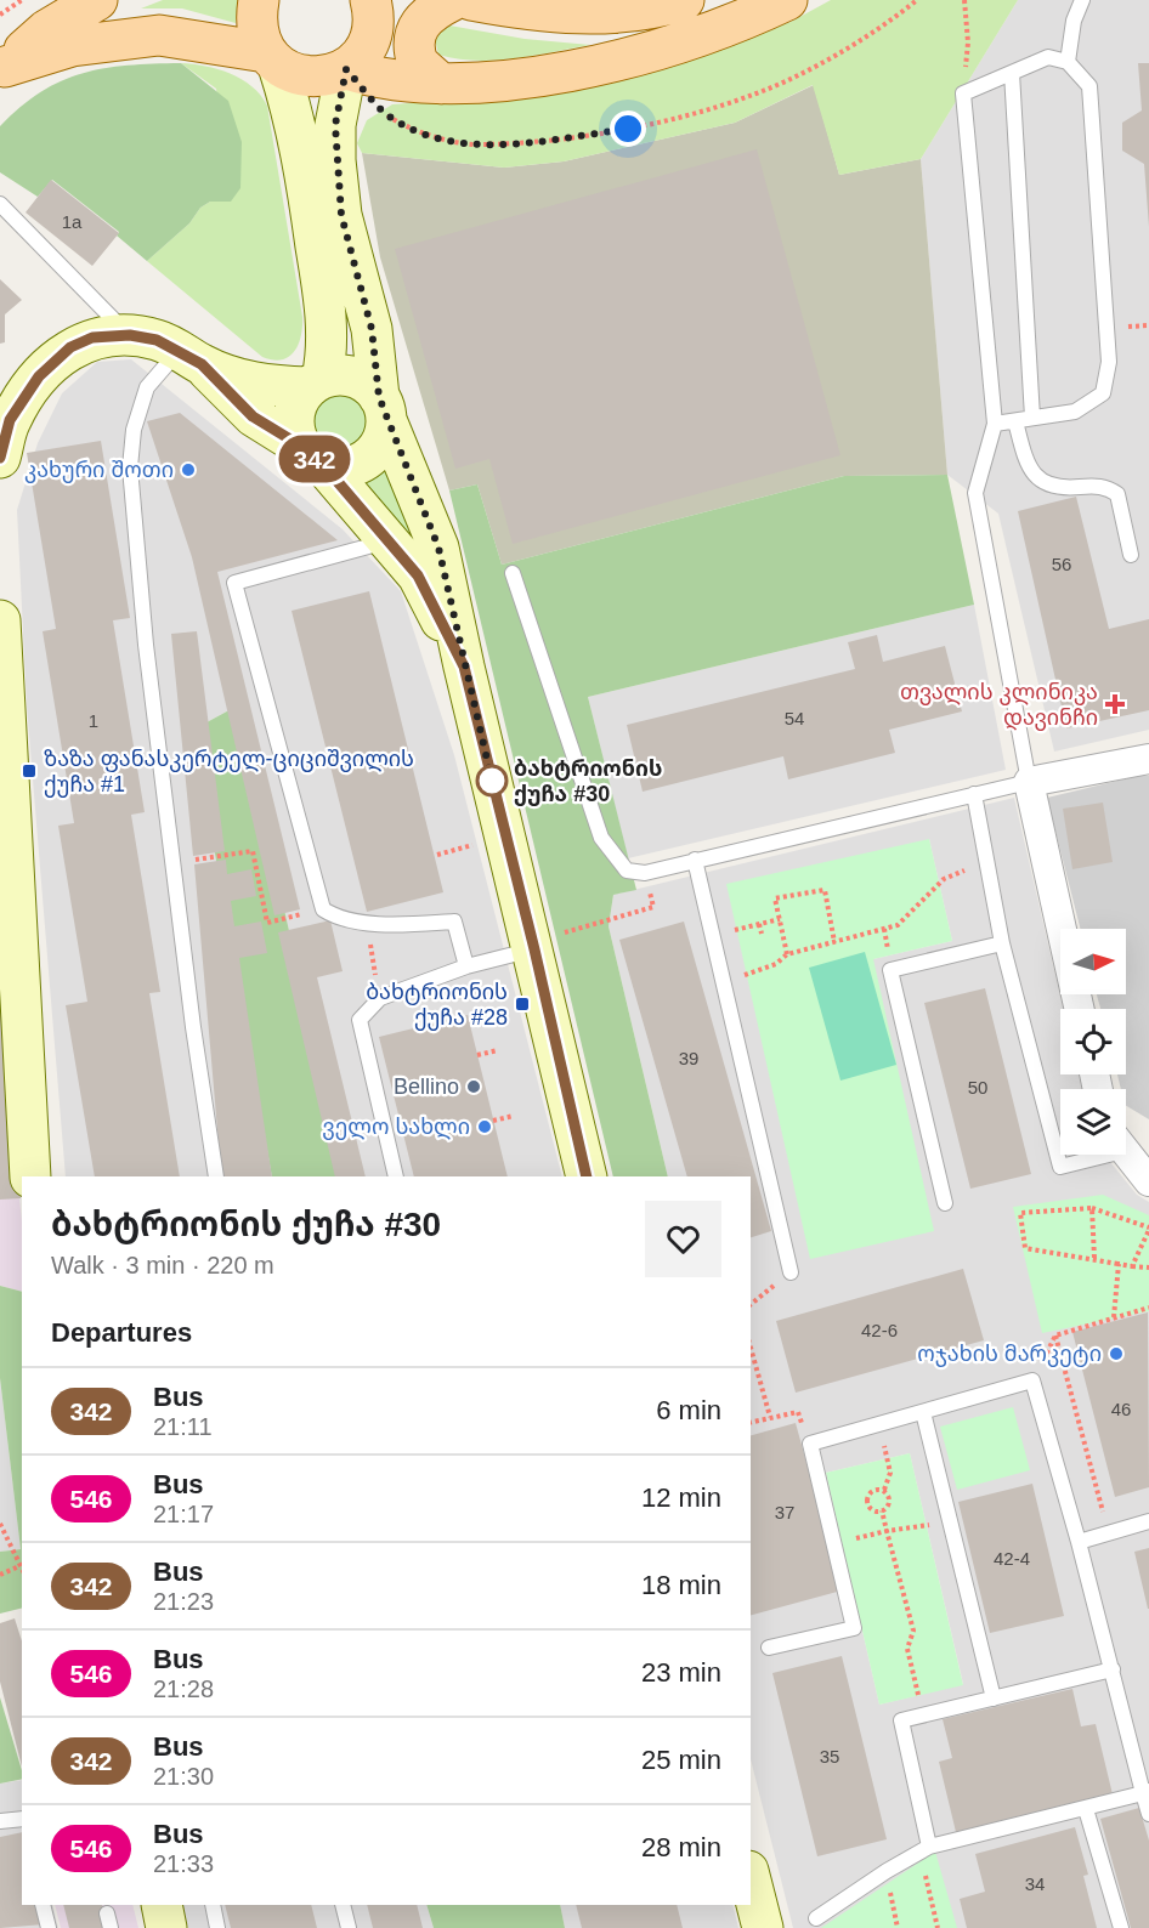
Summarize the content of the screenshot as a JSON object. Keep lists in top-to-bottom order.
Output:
{
  "places": {
    "other": [
      "კახური შოთი",
      "ბახტრიონის ქუჩა #30",
      "Bellino",
      "ველო სახლი",
      "ოჯახის მარკეტი"
    ],
    "health": ["თვალის კლინიკა დავინჩი"],
    "transit": ["ზაზა ფანასკერტელ-ციციშვილის ქუჩა #1", "ბახტრიონის ქუჩა #28"]
  },
  "lines": ["bus line 342"],
  "house_numbers": [
    "1a",
    "56",
    "54",
    "1",
    "39",
    "50",
    "42-6",
    "46",
    "37",
    "42-4",
    "35",
    "34"
  ],
  "north": "right",
  "page": {
    "on_map": "342",
    "heading": [
      ["ბახტრიონის ქუჩა #30", "Walk · 3 min · 220 m"],
      "Departures"
    ],
    "list": [
      {
        "mark": "342",
        "name": "Bus",
        "note": "21:11",
        "value": "6 min"
      },
      {
        "mark": "546",
        "name": "Bus",
        "note": "21:17",
        "value": "12 min"
      },
      {
        "mark": "342",
        "name": "Bus",
        "note": "21:23",
        "value": "18 min"
      },
      {
        "mark": "546",
        "name": "Bus",
        "note": "21:28",
        "value": "23 min"
      },
      {
        "mark": "342",
        "name": "Bus",
        "note": "21:30",
        "value": "25 min"
      },
      {
        "mark": "546",
        "name": "Bus",
        "note": "21:33",
        "value": "28 min"
      }
    ]
  }
}
